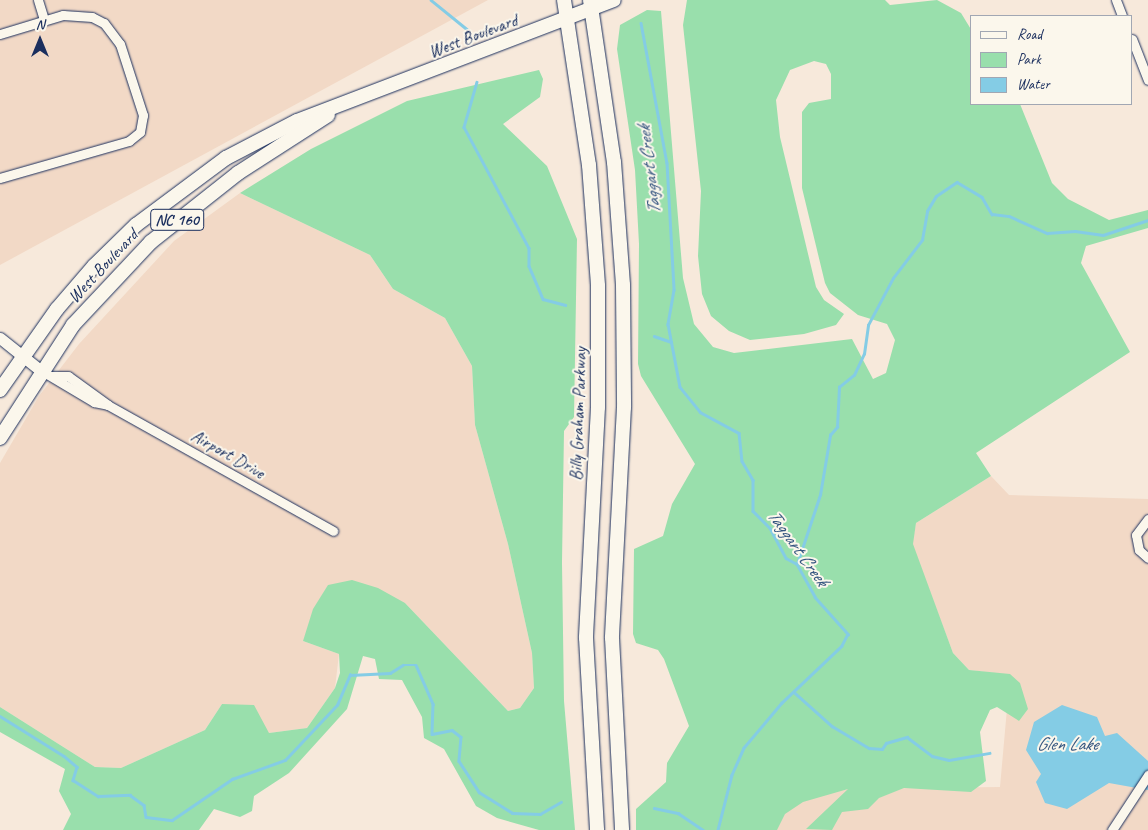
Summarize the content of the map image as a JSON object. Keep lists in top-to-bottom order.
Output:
{
  "streets": {
    "main road": ["West Boulevard", "NC 160", "Billy Graham Parkway"],
    "street": ["Airport Drive"]
  },
  "crossings": [
    ["West Boulevard", "Billy Graham Parkway"],
    ["West Boulevard", "Airport Drive"]
  ],
  "water": ["Taggart Creek", "Glen Lake"],
  "legend": ["Road", "Park", "Water"],
  "north": "top"
}
